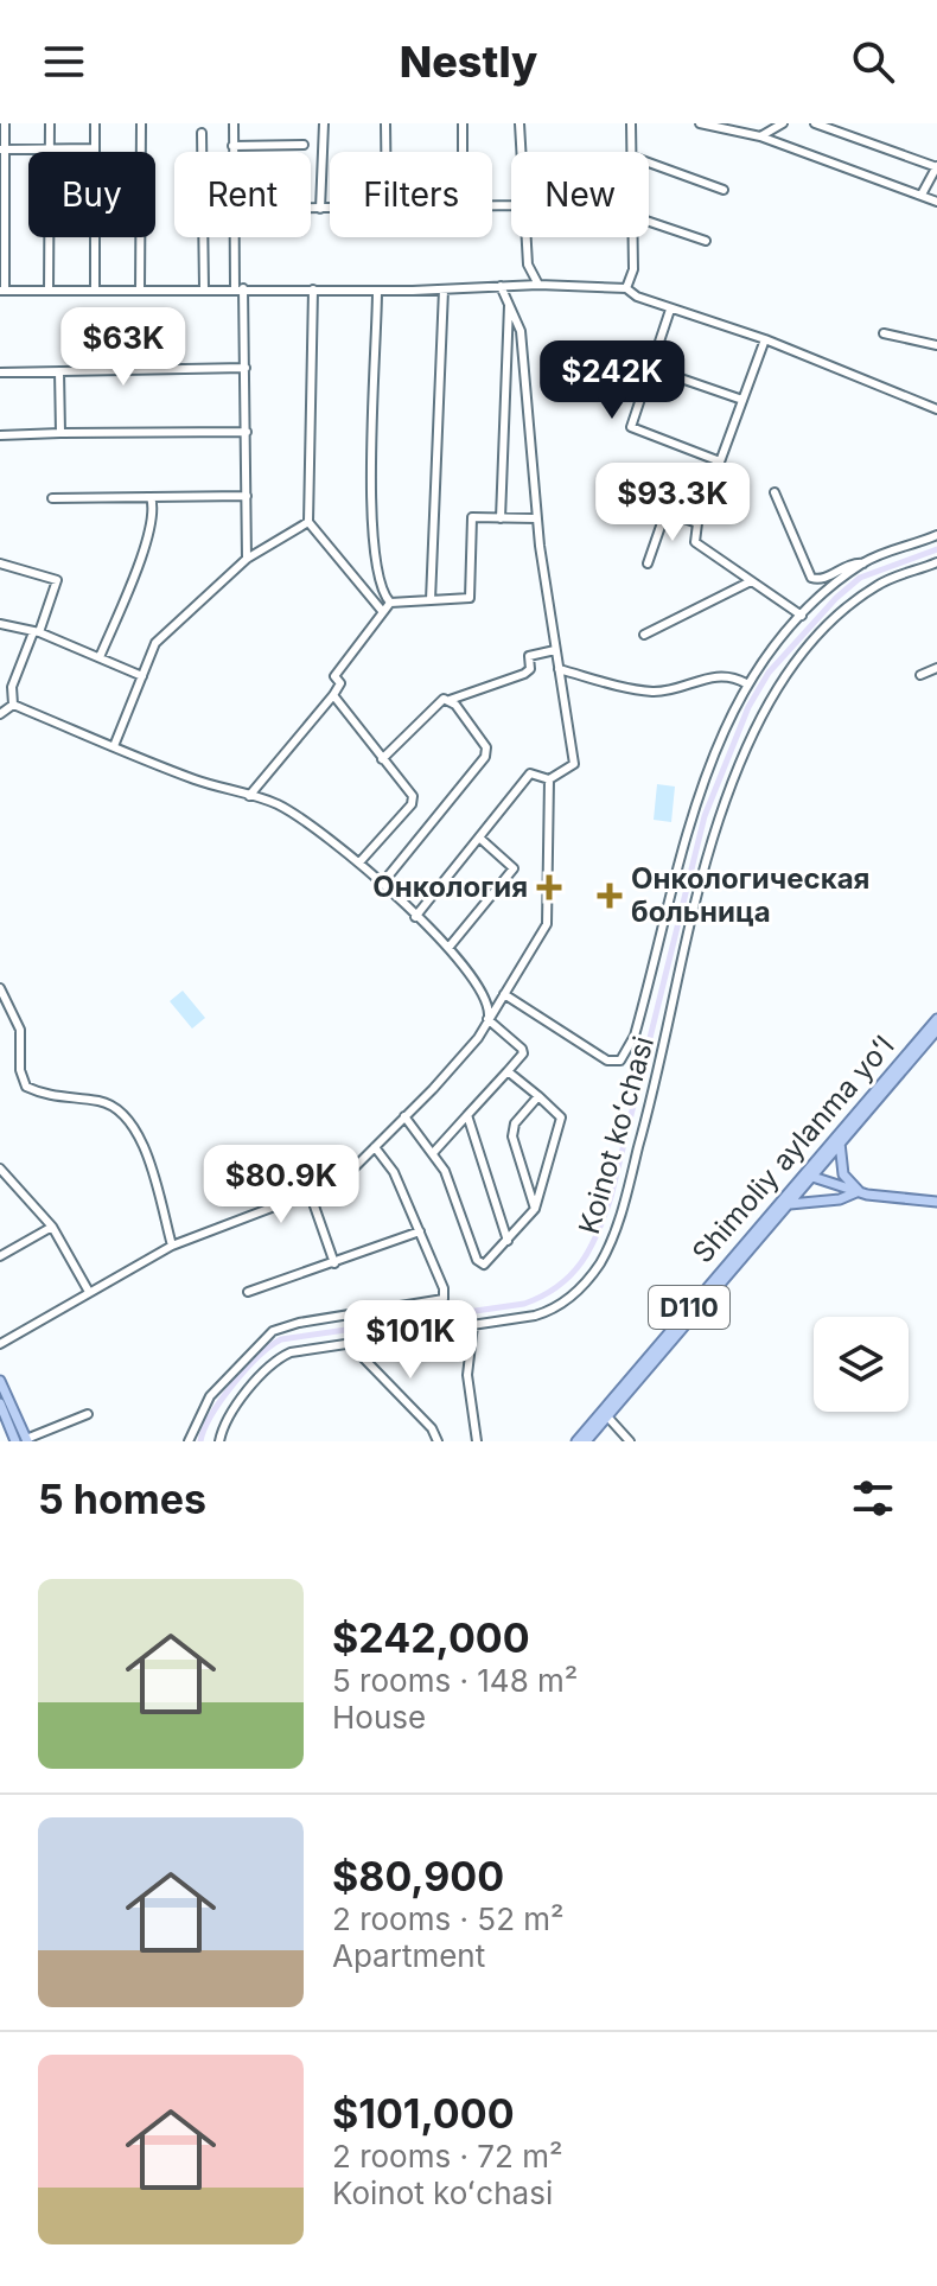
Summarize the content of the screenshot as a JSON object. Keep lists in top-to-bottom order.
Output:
{
  "streets": {
    "main road": ["Shimoliy aylanma yoʻl", "D110"],
    "street": ["Koinot koʻchasi"]
  },
  "places": {
    "health": ["Онкология", "Онкологическая больница"]
  },
  "page": {
    "header": "Nestly",
    "chip": [
      "Buy",
      "Rent",
      "Filters",
      "New"
    ],
    "price": [
      "$63K",
      "$242K",
      "$93.3K",
      "$80.9K",
      "$101K"
    ],
    "heading": "5 homes",
    "list": [
      {
        "name": "$242,000",
        "note": "5 rooms · 148 m² · House"
      },
      {
        "name": "$80,900",
        "note": "2 rooms · 52 m² · Apartment"
      },
      {
        "name": "$101,000",
        "note": "2 rooms · 72 m² · Koinot koʻchasi"
      }
    ]
  }
}
